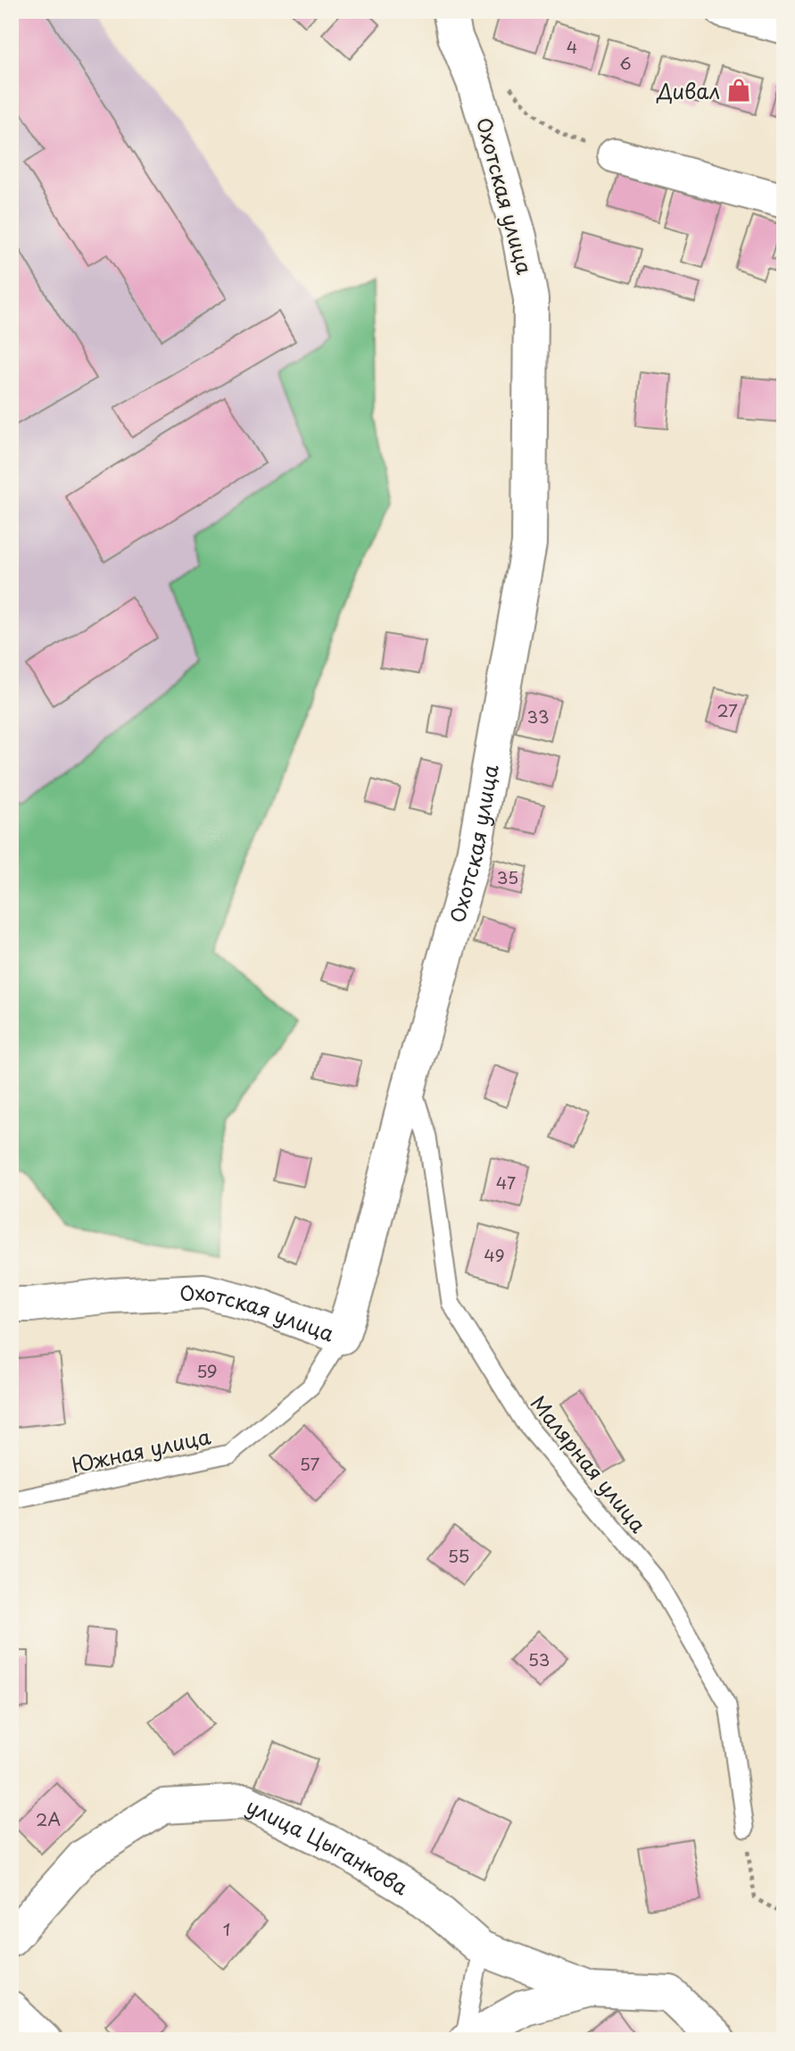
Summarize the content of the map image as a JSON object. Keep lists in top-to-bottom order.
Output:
{
  "streets": {
    "street": ["Охотская улица", "улица Цыганкова"],
    "lane": ["Южная улица", "Малярная улица"]
  },
  "crossings": [
    ["Охотская улица", "Южная улица"],
    ["Охотская улица", "Малярная улица"]
  ],
  "places": {
    "shop": ["Дивал"]
  },
  "house_numbers": [
    "4",
    "6",
    "27",
    "33",
    "35",
    "47",
    "49",
    "59",
    "57",
    "55",
    "53",
    "2А",
    "1"
  ]
}
